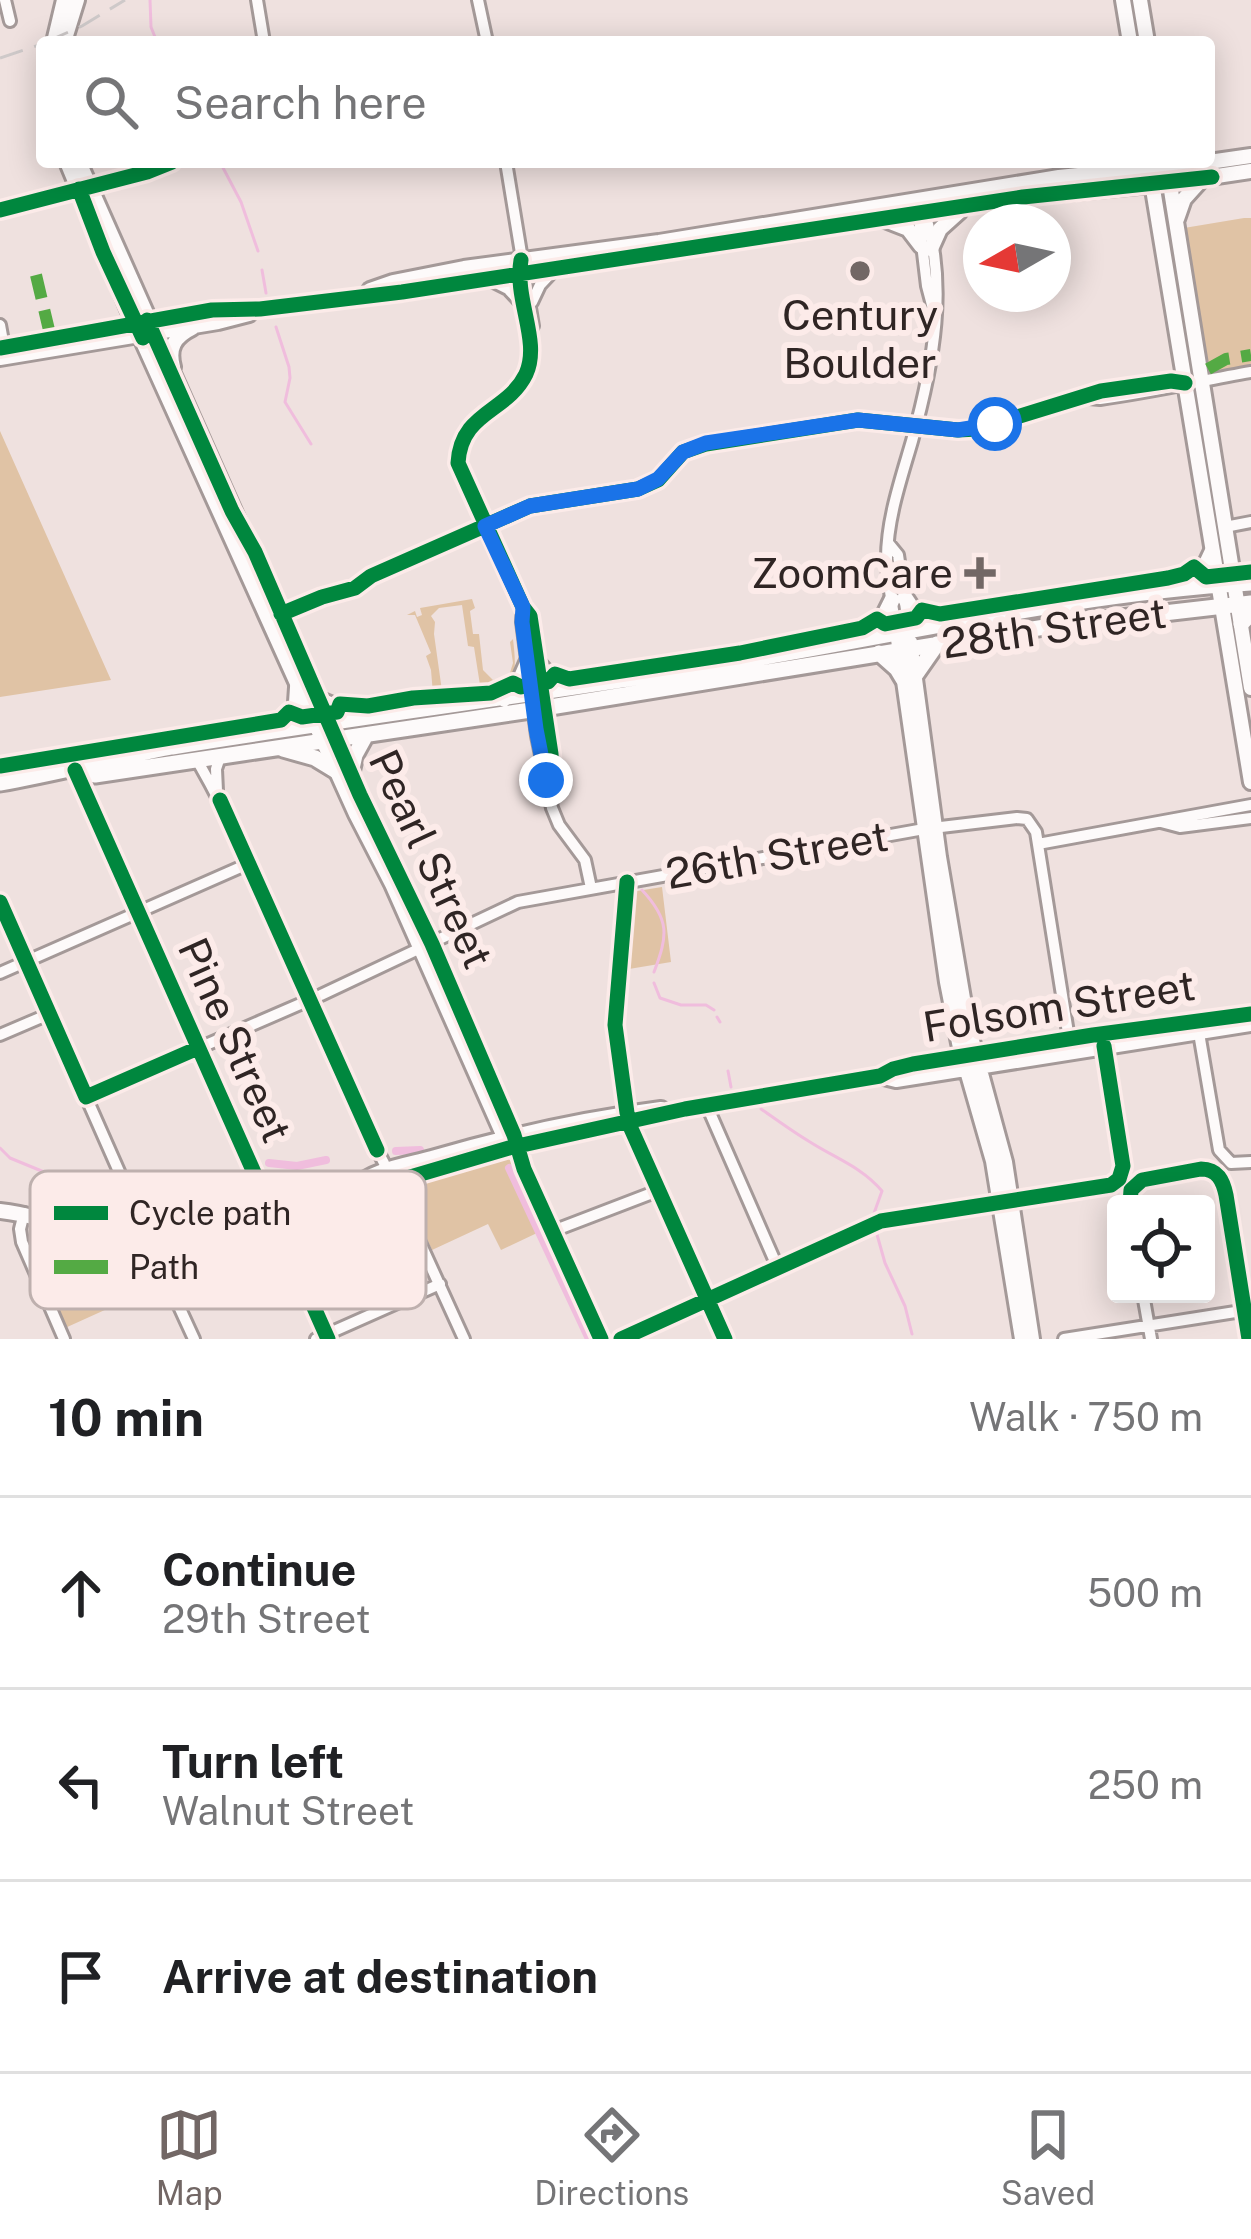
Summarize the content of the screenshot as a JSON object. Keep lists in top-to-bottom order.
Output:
{
  "streets": {
    "highway": ["28th Street"],
    "main road": ["Pearl Street", "Folsom Street"],
    "street": ["26th Street", "Pine Street"]
  },
  "crossings": [
    ["28th Street", "Pearl Street"],
    ["28th Street", "Pine Street"],
    ["26th Street", "Pearl Street"],
    ["26th Street", "Pine Street"],
    ["Pearl Street", "Folsom Street"]
  ],
  "places": {
    "other": ["Century Boulder"],
    "health": ["ZoomCare"]
  },
  "legend": ["Cycle path", "Path"],
  "north": "left",
  "page": {
    "search": "Search here",
    "heading": ["10 min", "Walk · 750 m"],
    "list": [
      ["Continue", "29th Street", "500 m"],
      ["Turn left", "Walnut Street", "250 m"],
      "Arrive at destination"
    ],
    "nav": ["Map", "Directions", "Saved"]
  }
}
